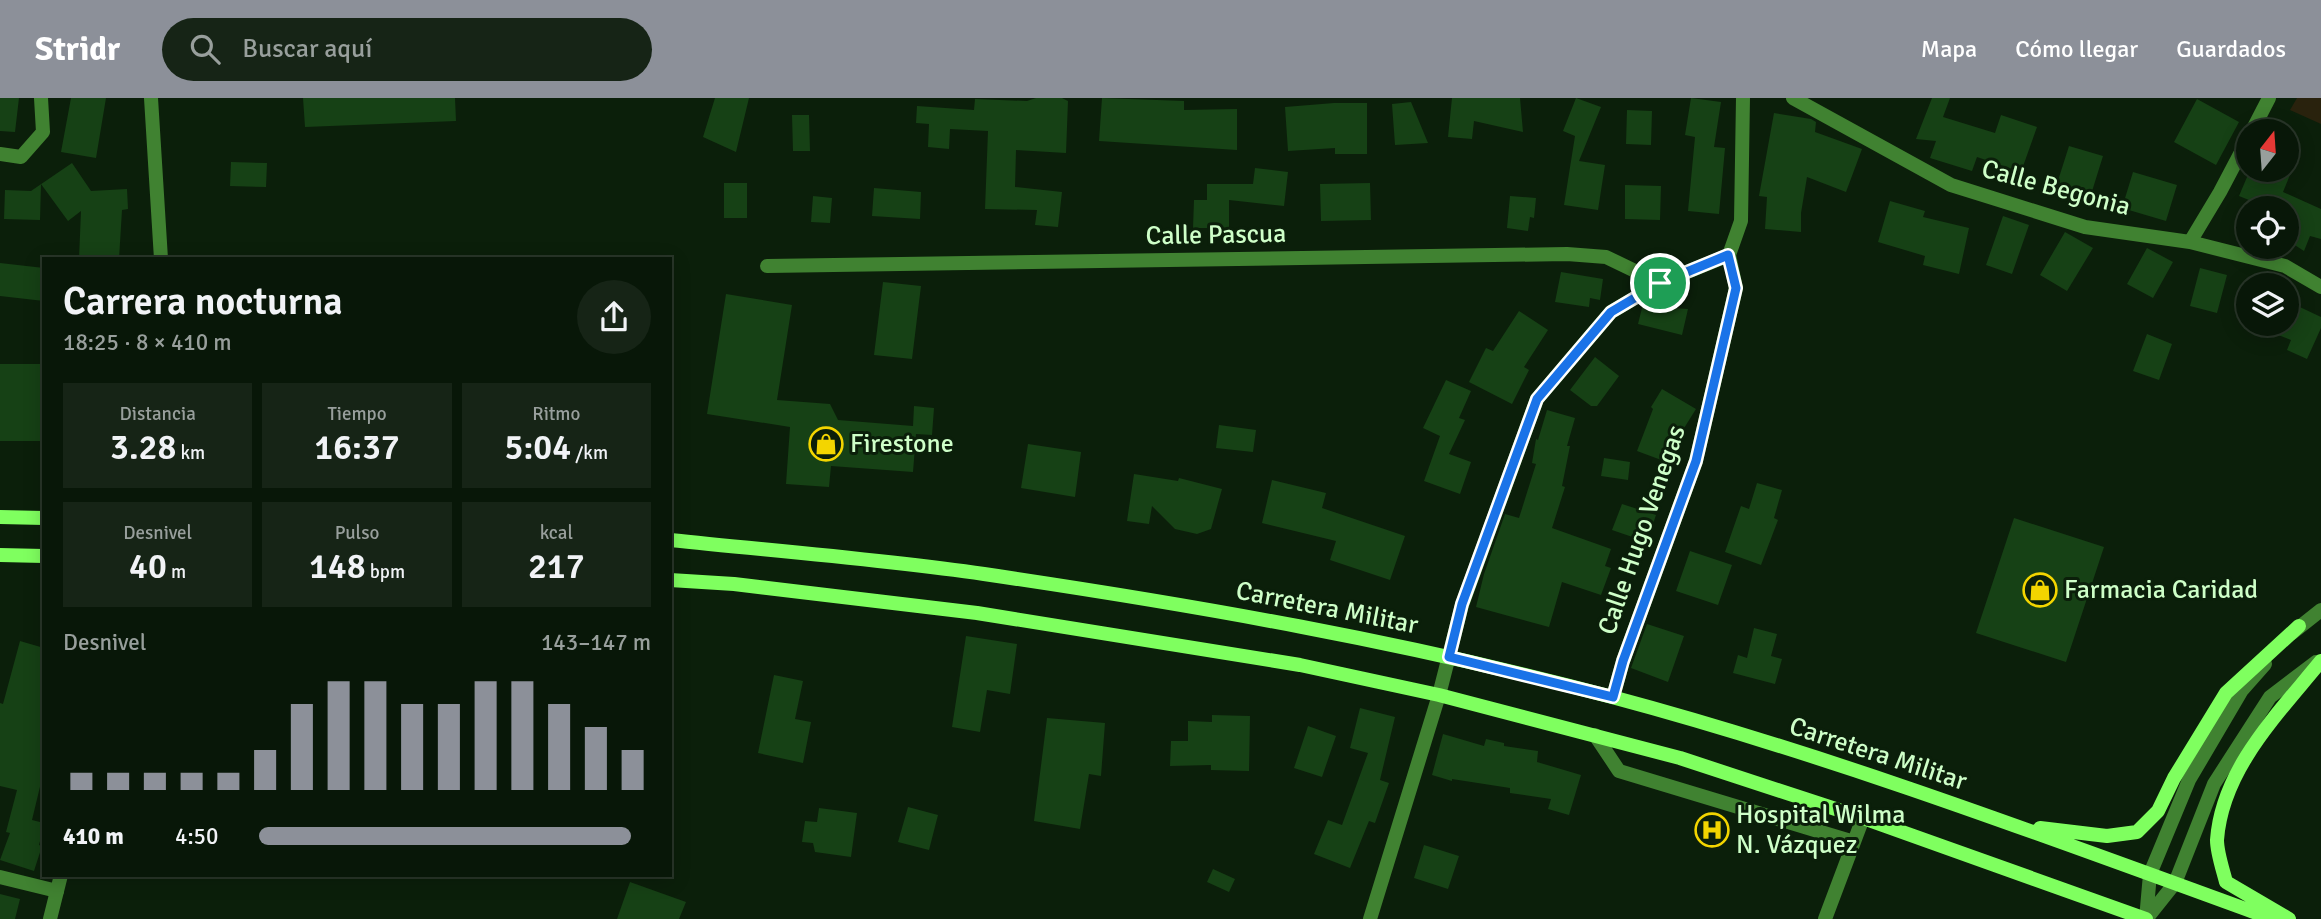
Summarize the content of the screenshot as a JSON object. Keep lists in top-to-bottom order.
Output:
{
  "streets": {
    "main road": ["Carretera Militar"],
    "street": ["Calle Begonia", "Calle Pascua", "Calle Hugo Venegas"]
  },
  "crossings": [
    ["Calle Hugo Venegas", "Carretera Militar"]
  ],
  "places": {
    "shop": ["Firestone", "Farmacia Caridad"],
    "hospital": ["Hospital Wilma N. Vázquez"]
  },
  "north": "top",
  "page": {
    "header": "Stridr",
    "search": "Buscar aquí",
    "nav": ["Mapa", "Cómo llegar", "Guardados"],
    "heading": ["Carrera nocturna", "18:25 · 8 × 410 m"],
    "stats": [
      ["Distancia", "3.28 km"],
      ["Tiempo", "16:37"],
      ["Ritmo", "5:04 /km"],
      ["Desnivel", "40 m"],
      ["Pulso", "148 bpm"],
      ["kcal", "217"]
    ],
    "chart": ["Desnivel", "143–147 m"],
    "list": [
      {
        "name": "410 m",
        "note": "4:50"
      }
    ]
  }
}
